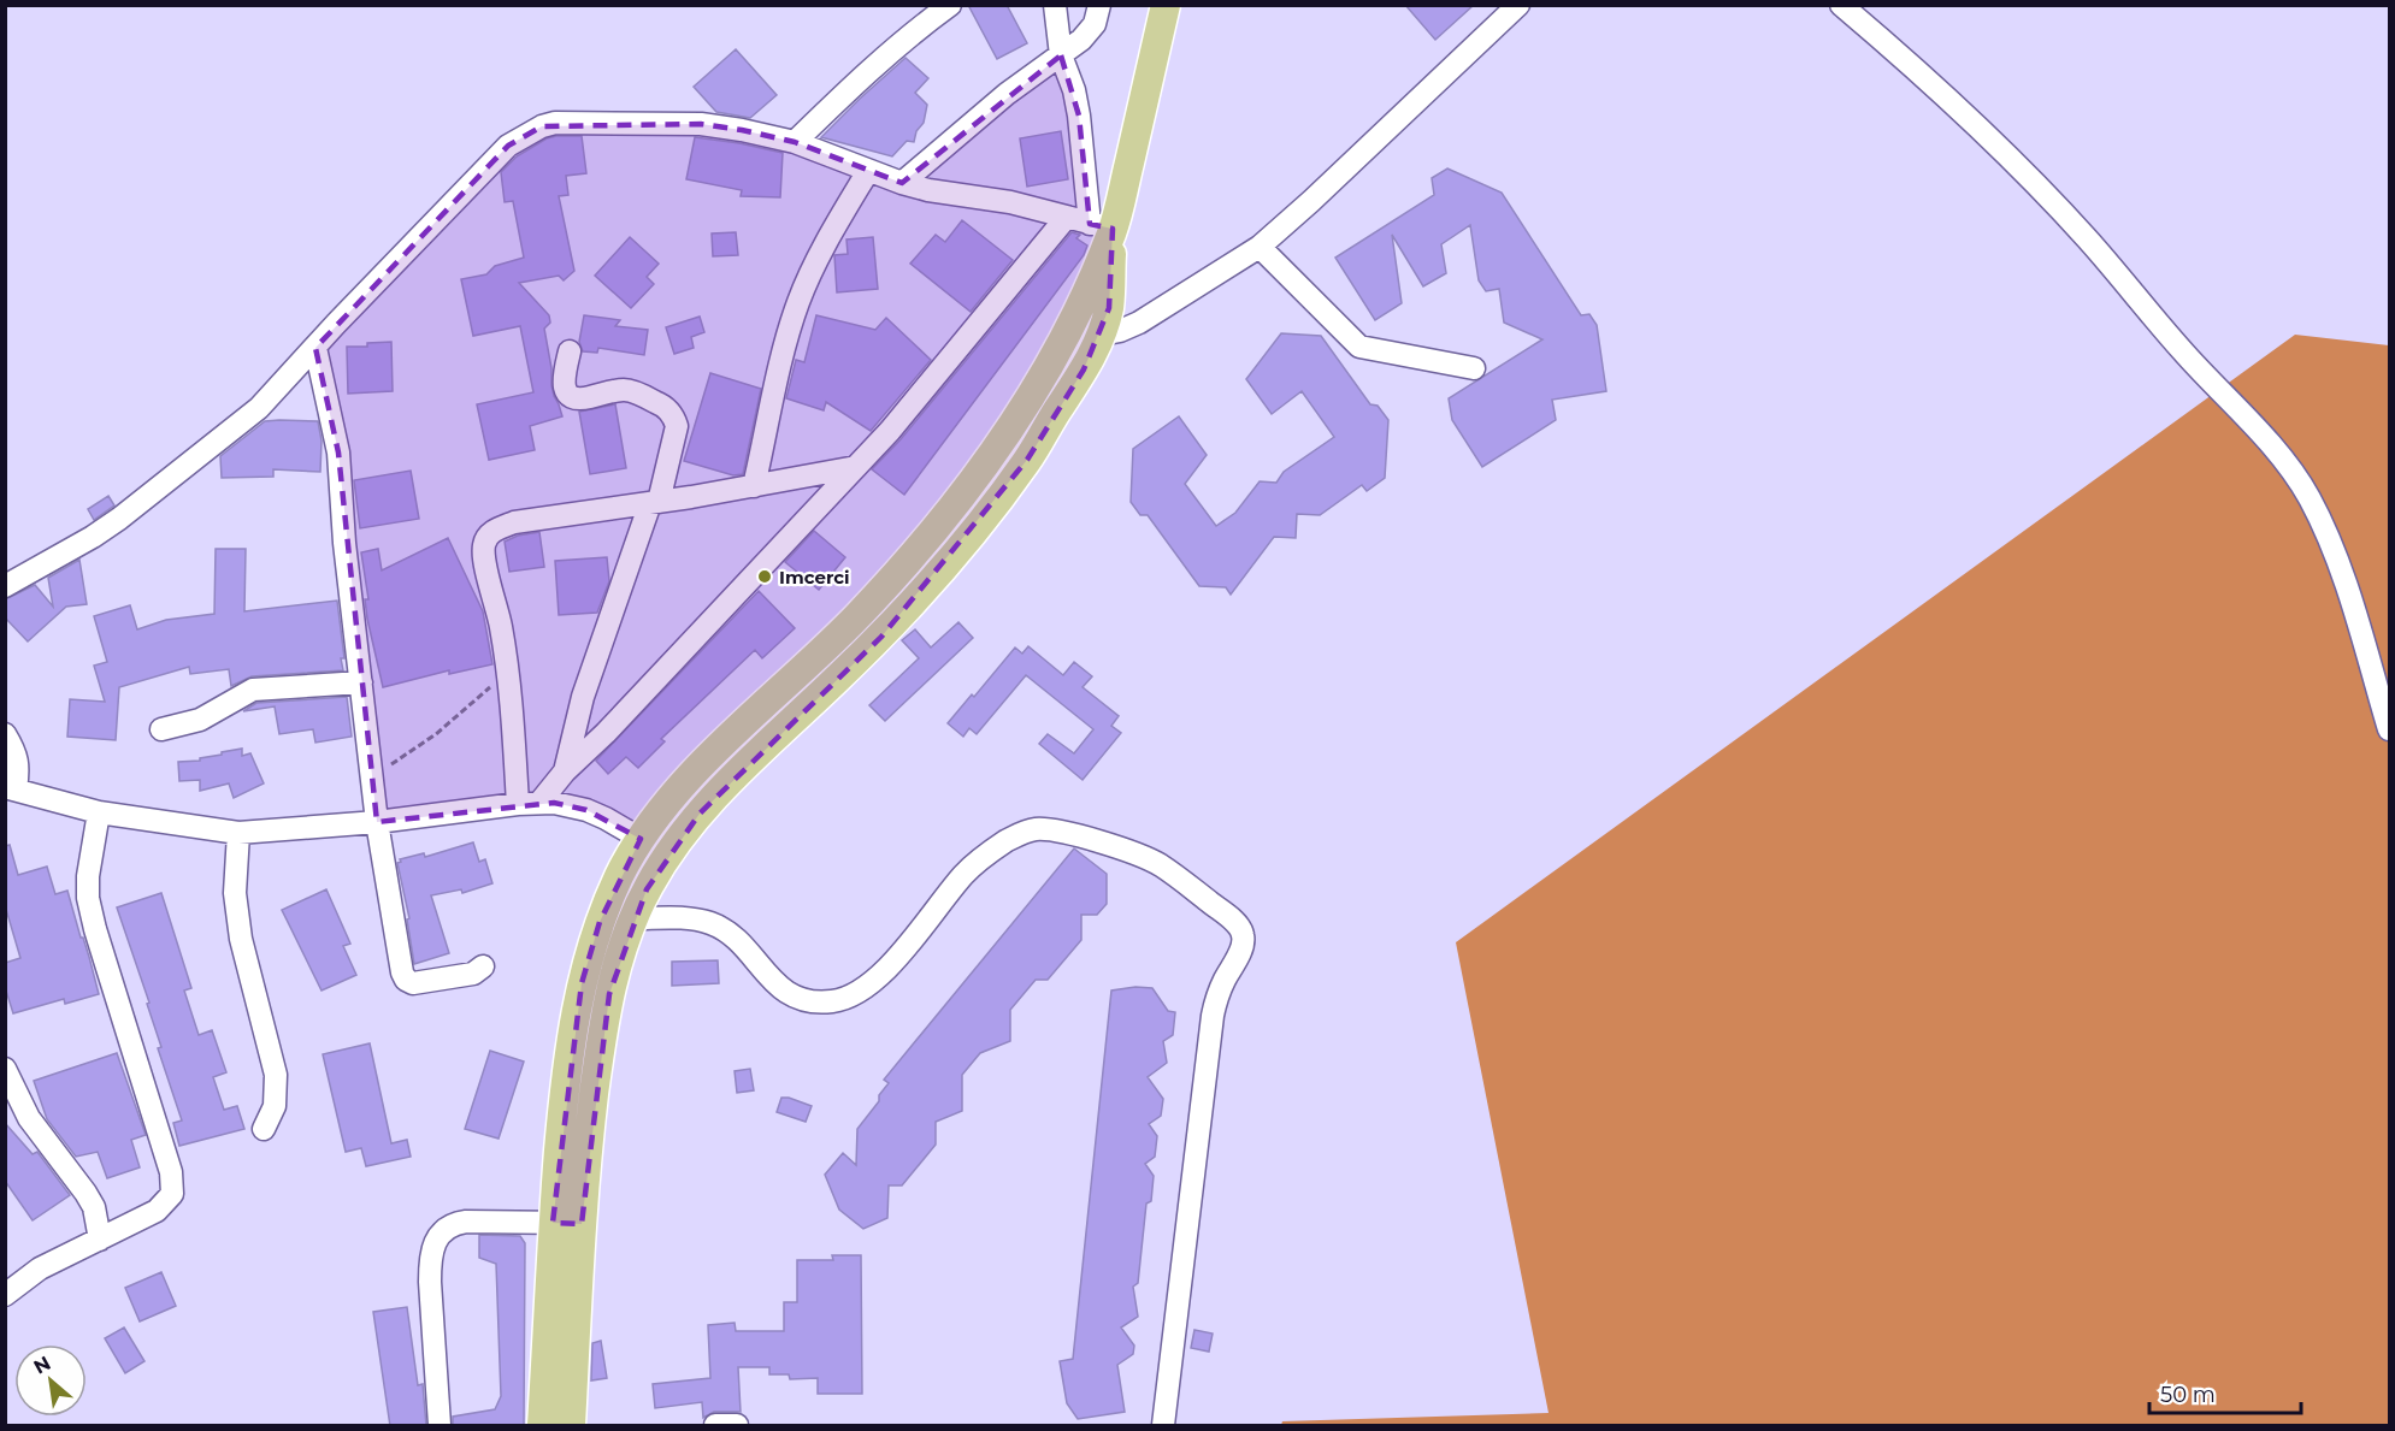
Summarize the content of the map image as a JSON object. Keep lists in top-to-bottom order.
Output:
{
  "places": ["Imcerci"],
  "scale_bar": "50 m",
  "north": "top left"
}
